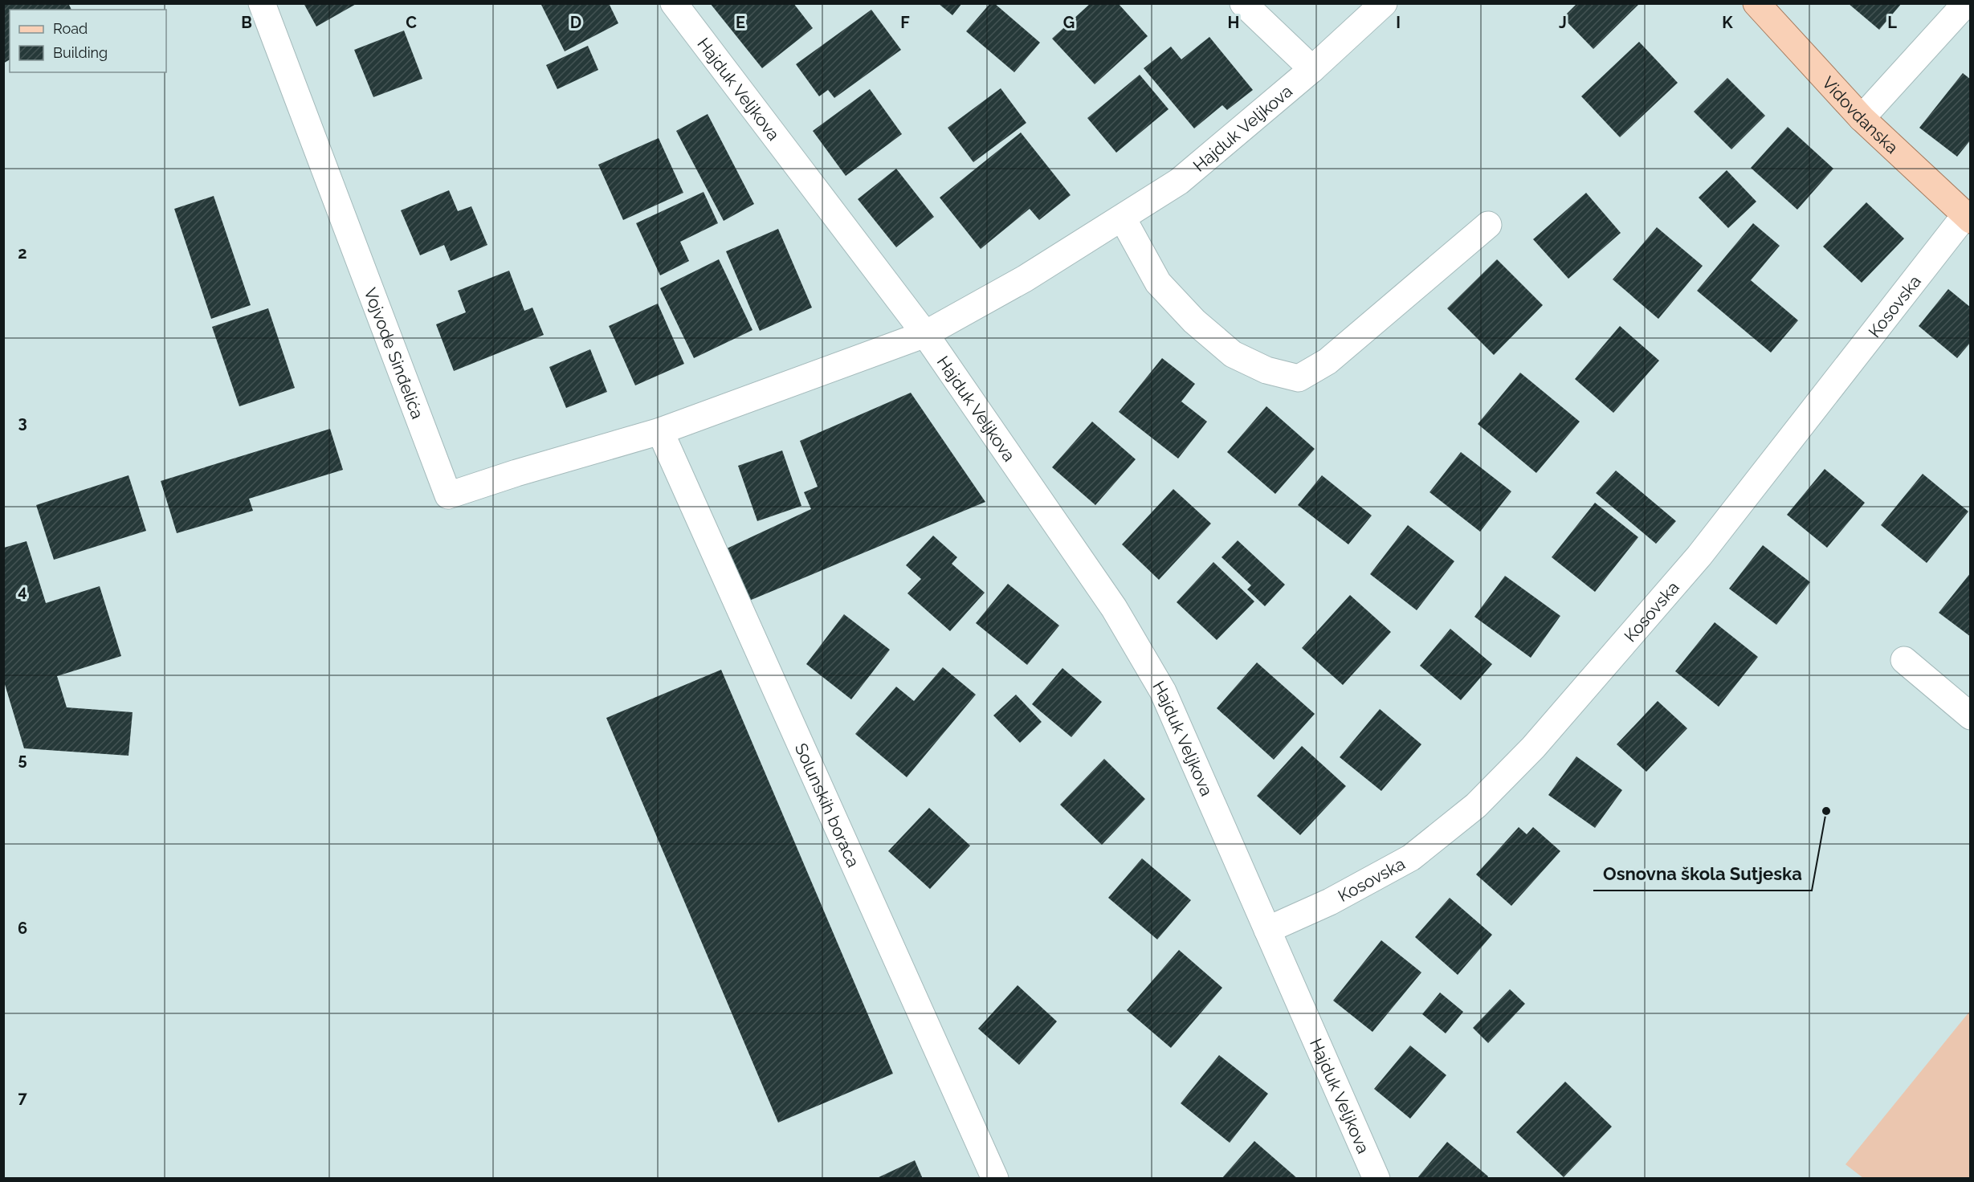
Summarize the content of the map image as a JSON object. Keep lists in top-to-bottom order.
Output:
{
  "streets": {
    "main road": ["Vidovdanska"],
    "street": [
      "Hajduk Veljkova",
      "Kosovska",
      "Vojvode Sinđelića",
      "Solunskih boraca"
    ]
  },
  "crossings": [
    ["Hajduk Veljkova", "Kosovska"],
    ["Hajduk Veljkova", "Vojvode Sinđelića"],
    ["Hajduk Veljkova", "Solunskih boraca"],
    ["Vidovdanska", "Kosovska"],
    ["Vojvode Sinđelića", "Solunskih boraca"]
  ],
  "places": ["Osnovna škola Sutjeska"],
  "legend": ["Road", "Building"],
  "grid": {
    "columns": [
      "B",
      "C",
      "D",
      "E",
      "F",
      "G",
      "H",
      "I",
      "J",
      "K",
      "L"
    ],
    "rows": [
      "2",
      "3",
      "4",
      "5",
      "6",
      "7"
    ]
  }
}
